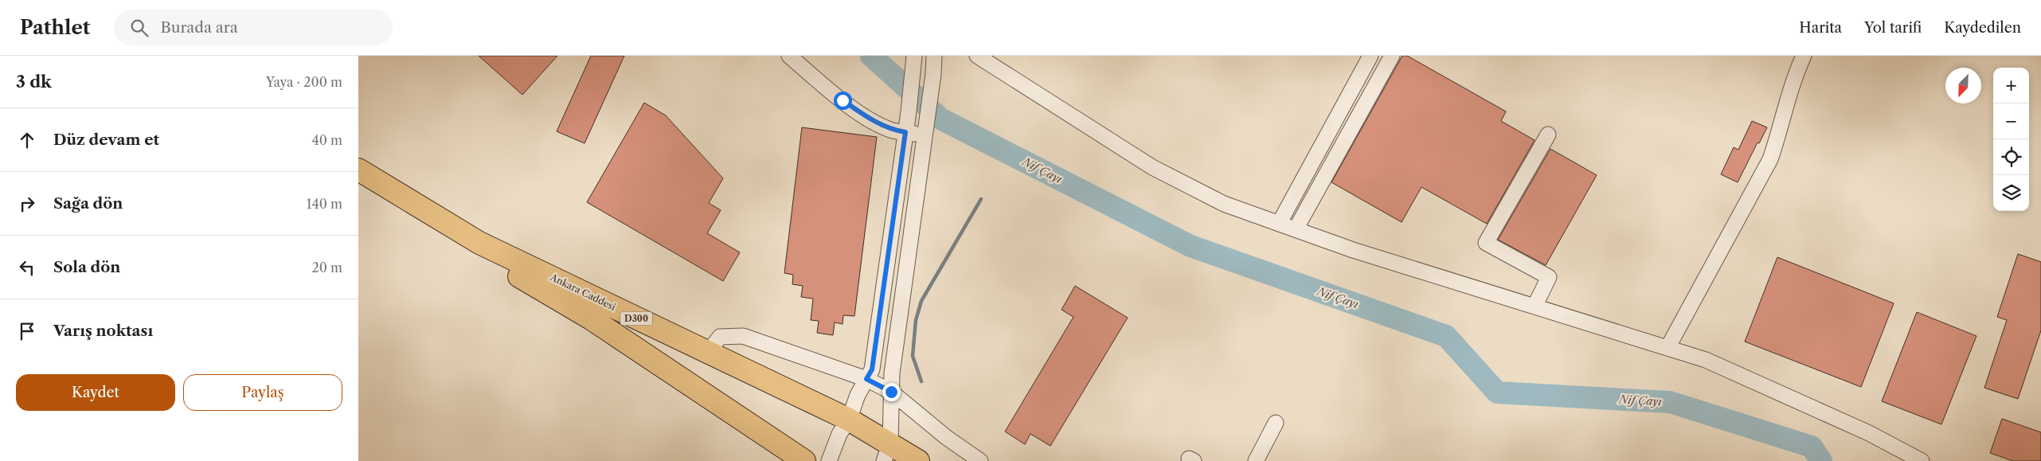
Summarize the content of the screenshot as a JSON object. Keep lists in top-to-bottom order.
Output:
{
  "streets": {
    "highway": ["Ankara Caddesi", "D300"]
  },
  "water": ["Nif Çayı"],
  "north": "bottom left",
  "page": {
    "header": "Pathlet",
    "search": "Burada ara",
    "nav": ["Harita", "Yol tarifi", "Kaydedilen"],
    "heading": ["3 dk", "Yaya · 200 m"],
    "map_buttons": ["+", "−"],
    "list": [
      ["Düz devam et", "40 m"],
      ["Sağa dön", "140 m"],
      ["Sola dön", "20 m"],
      "Varış noktası"
    ],
    "buttons": ["Kaydet", "Paylaş"]
  }
}
